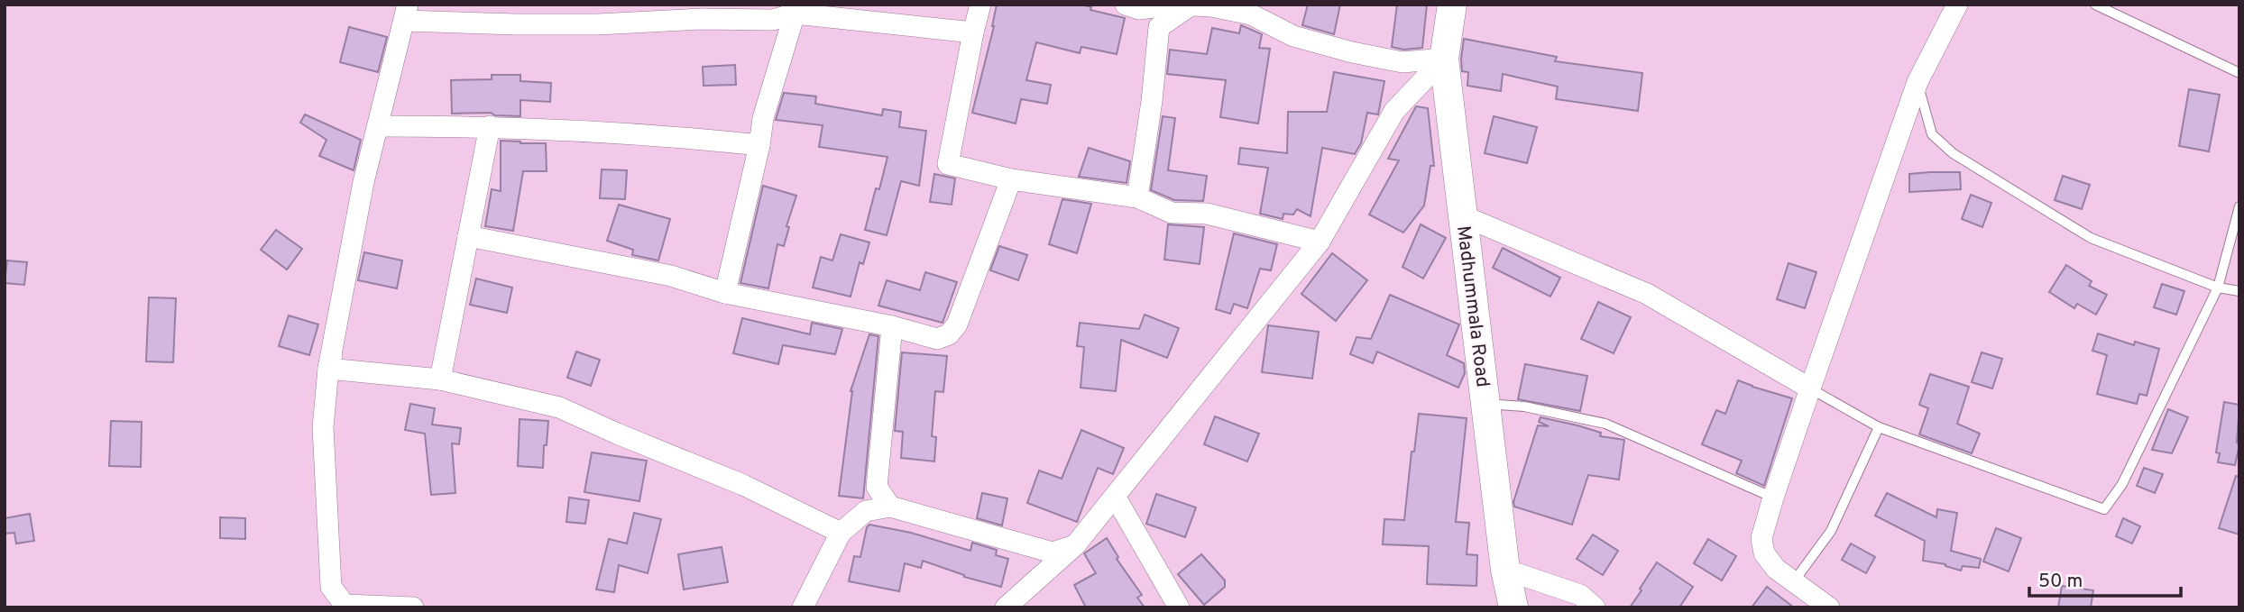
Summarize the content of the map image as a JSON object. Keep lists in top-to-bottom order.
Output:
{
  "streets": {
    "street": ["Madhummala Road"]
  },
  "scale_bar": "50 m"
}
